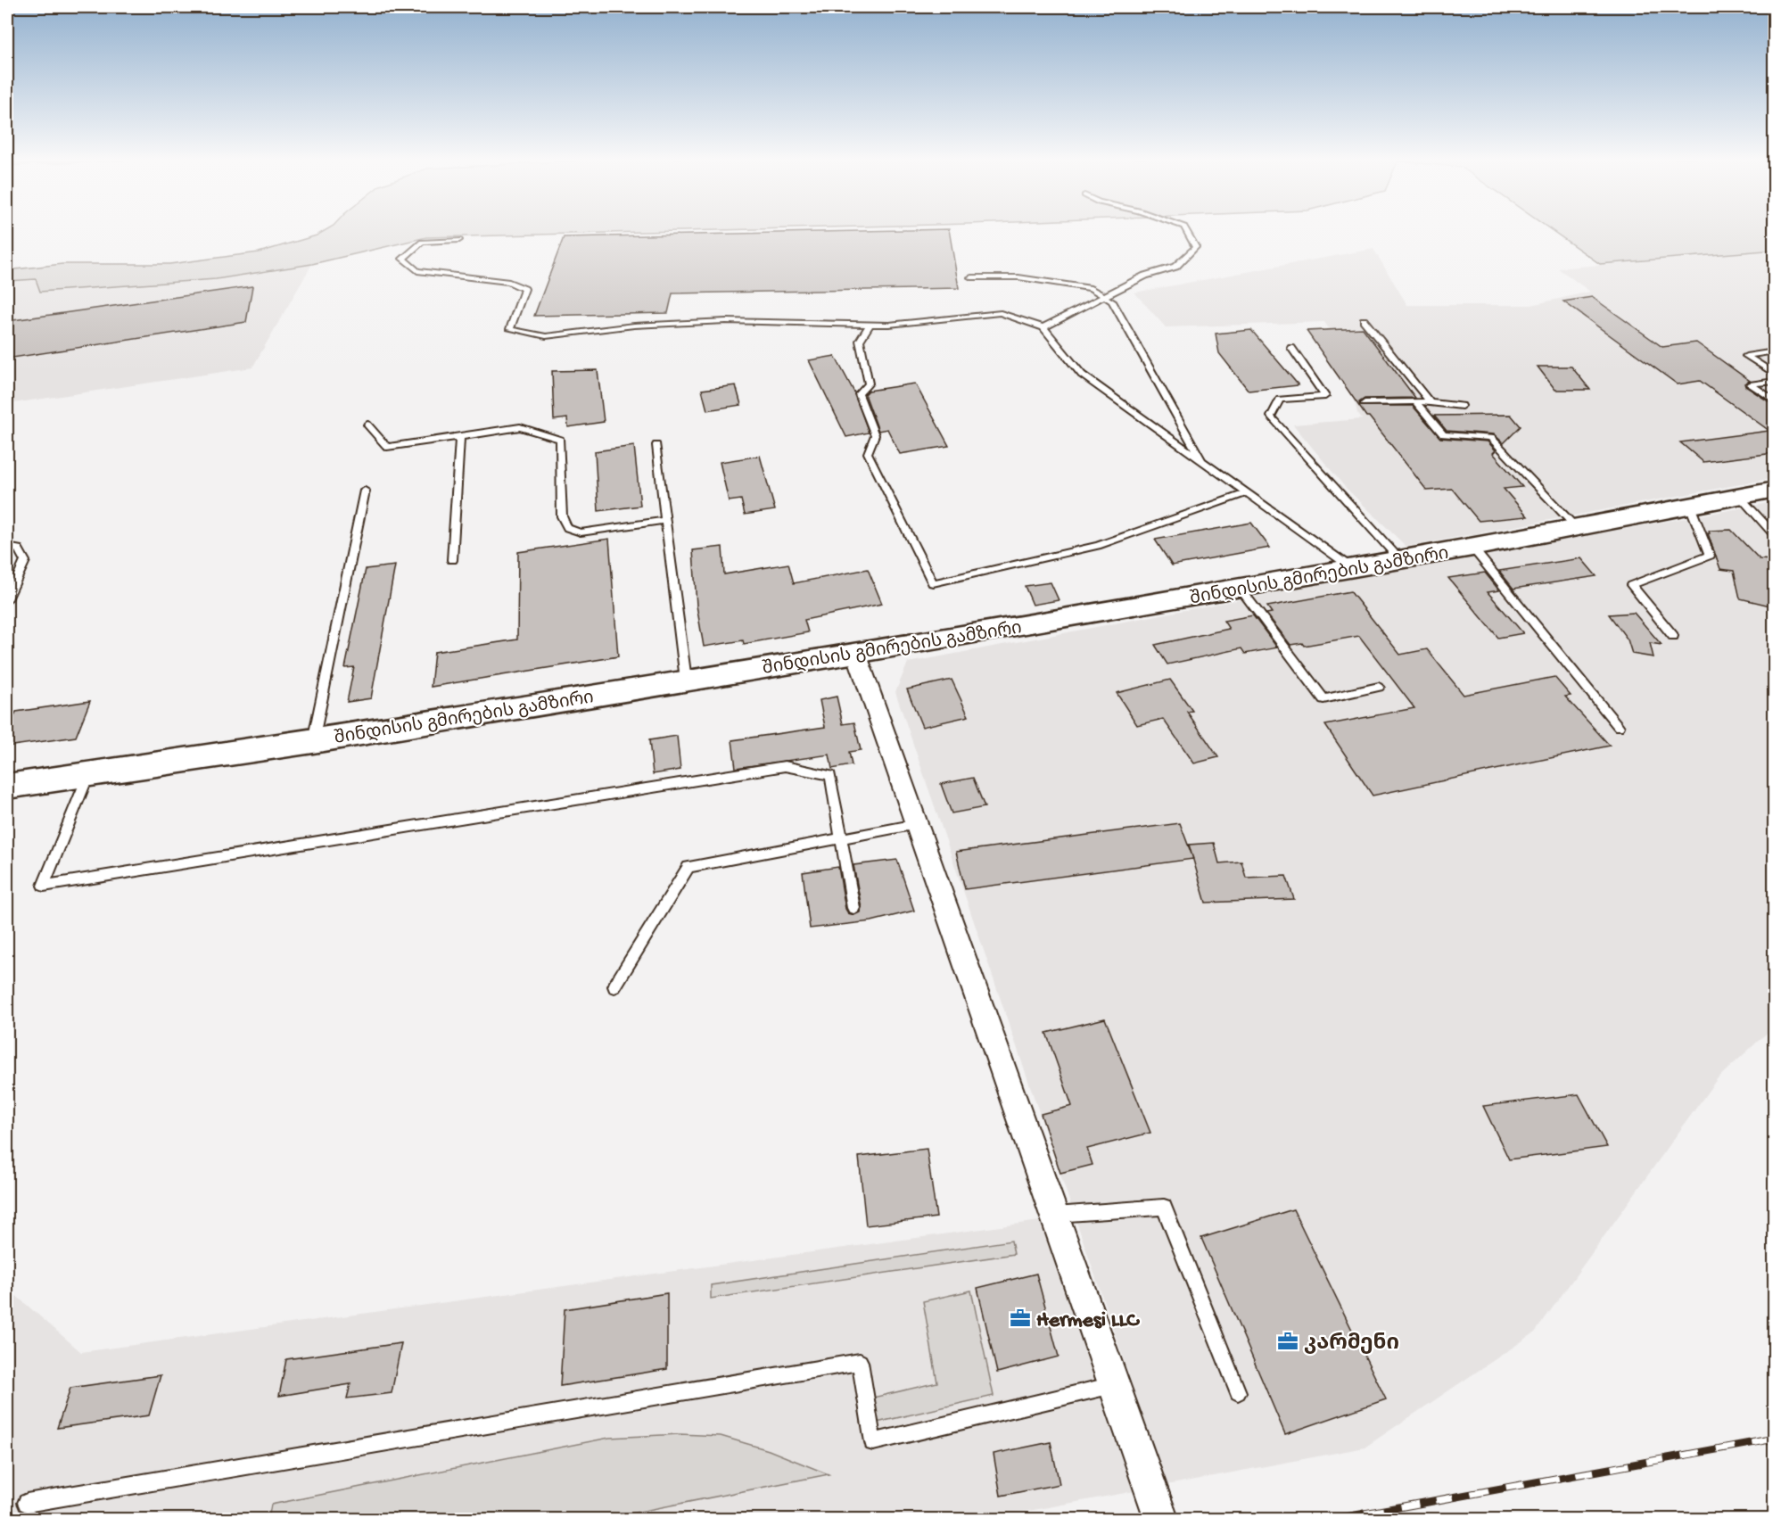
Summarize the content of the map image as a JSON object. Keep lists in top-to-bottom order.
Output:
{
  "streets": {
    "main road": ["შინდისის გმირების გამზირი"]
  },
  "places": {
    "office": ["Hermesi LLC", "კარმენი"]
  }
}
